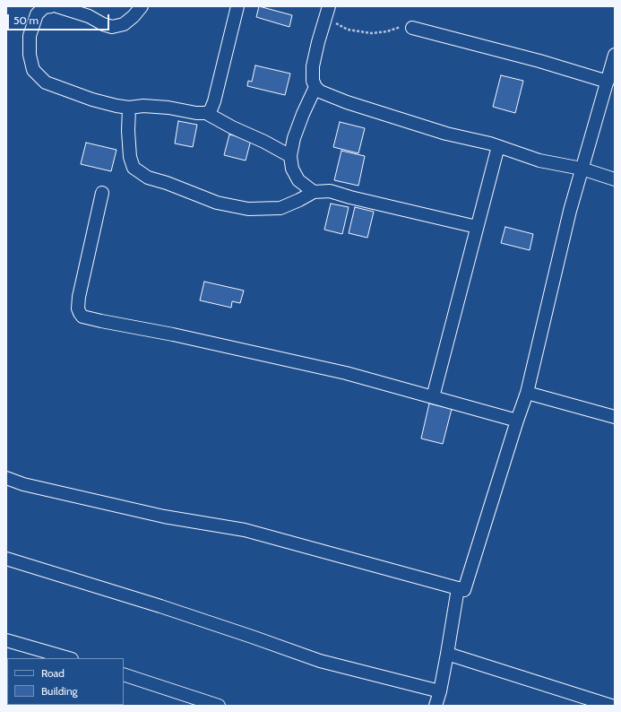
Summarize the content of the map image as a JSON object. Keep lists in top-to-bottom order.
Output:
{
  "legend": ["Road", "Building"],
  "scale_bar": "50 m"
}
